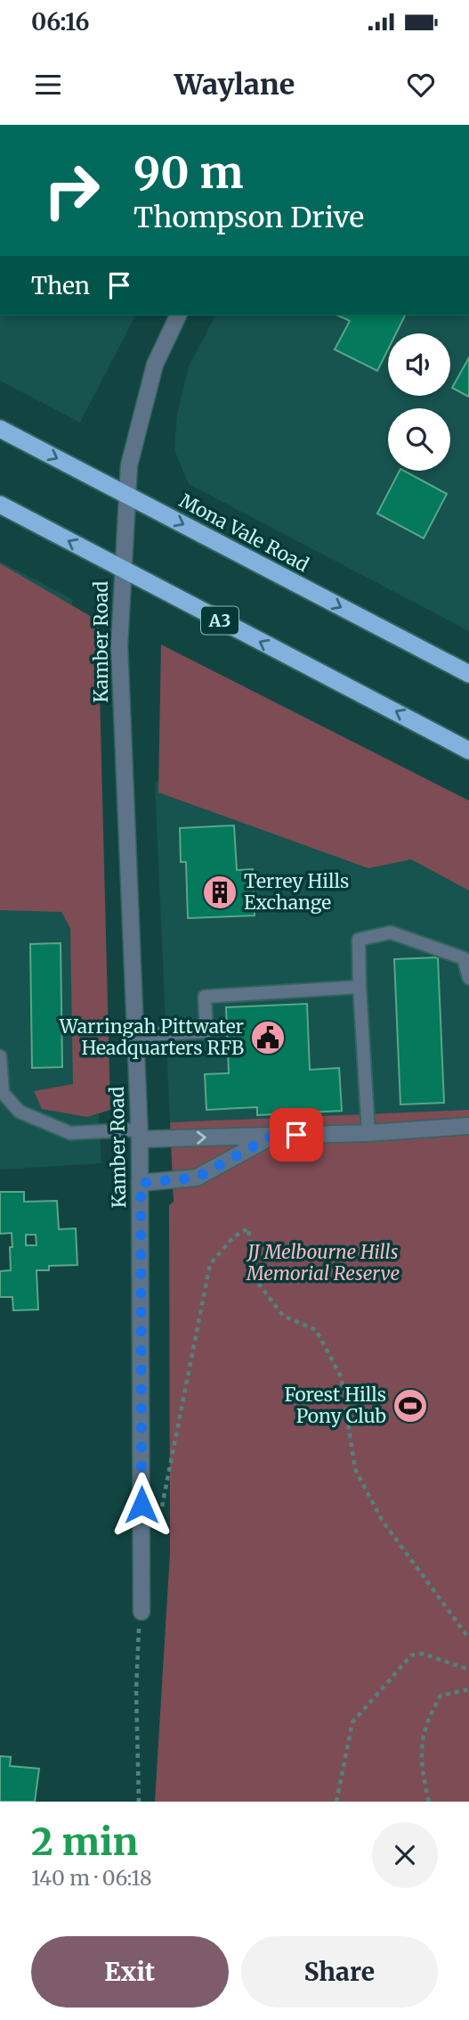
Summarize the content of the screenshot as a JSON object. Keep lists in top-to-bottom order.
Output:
{
  "streets": {
    "highway": ["Mona Vale Road", "A3"],
    "street": ["Kamber Road"]
  },
  "crossings": [
    ["Mona Vale Road", "Kamber Road"],
    ["A3", "Kamber Road"]
  ],
  "parks": ["JJ Melbourne Hills Memorial Reserve"],
  "places": {
    "building": ["Terrey Hills Exchange"],
    "public building": ["Warringah Pittwater Headquarters RFB"],
    "sports": ["Forest Hills Pony Club"]
  },
  "page": {
    "status": "06:16",
    "header": "Waylane",
    "turn": ["90 m", "Thompson Drive"],
    "then": "Then",
    "heading": ["2 min", "140 m · 06:18"],
    "buttons": ["Exit", "Share"]
  }
}
